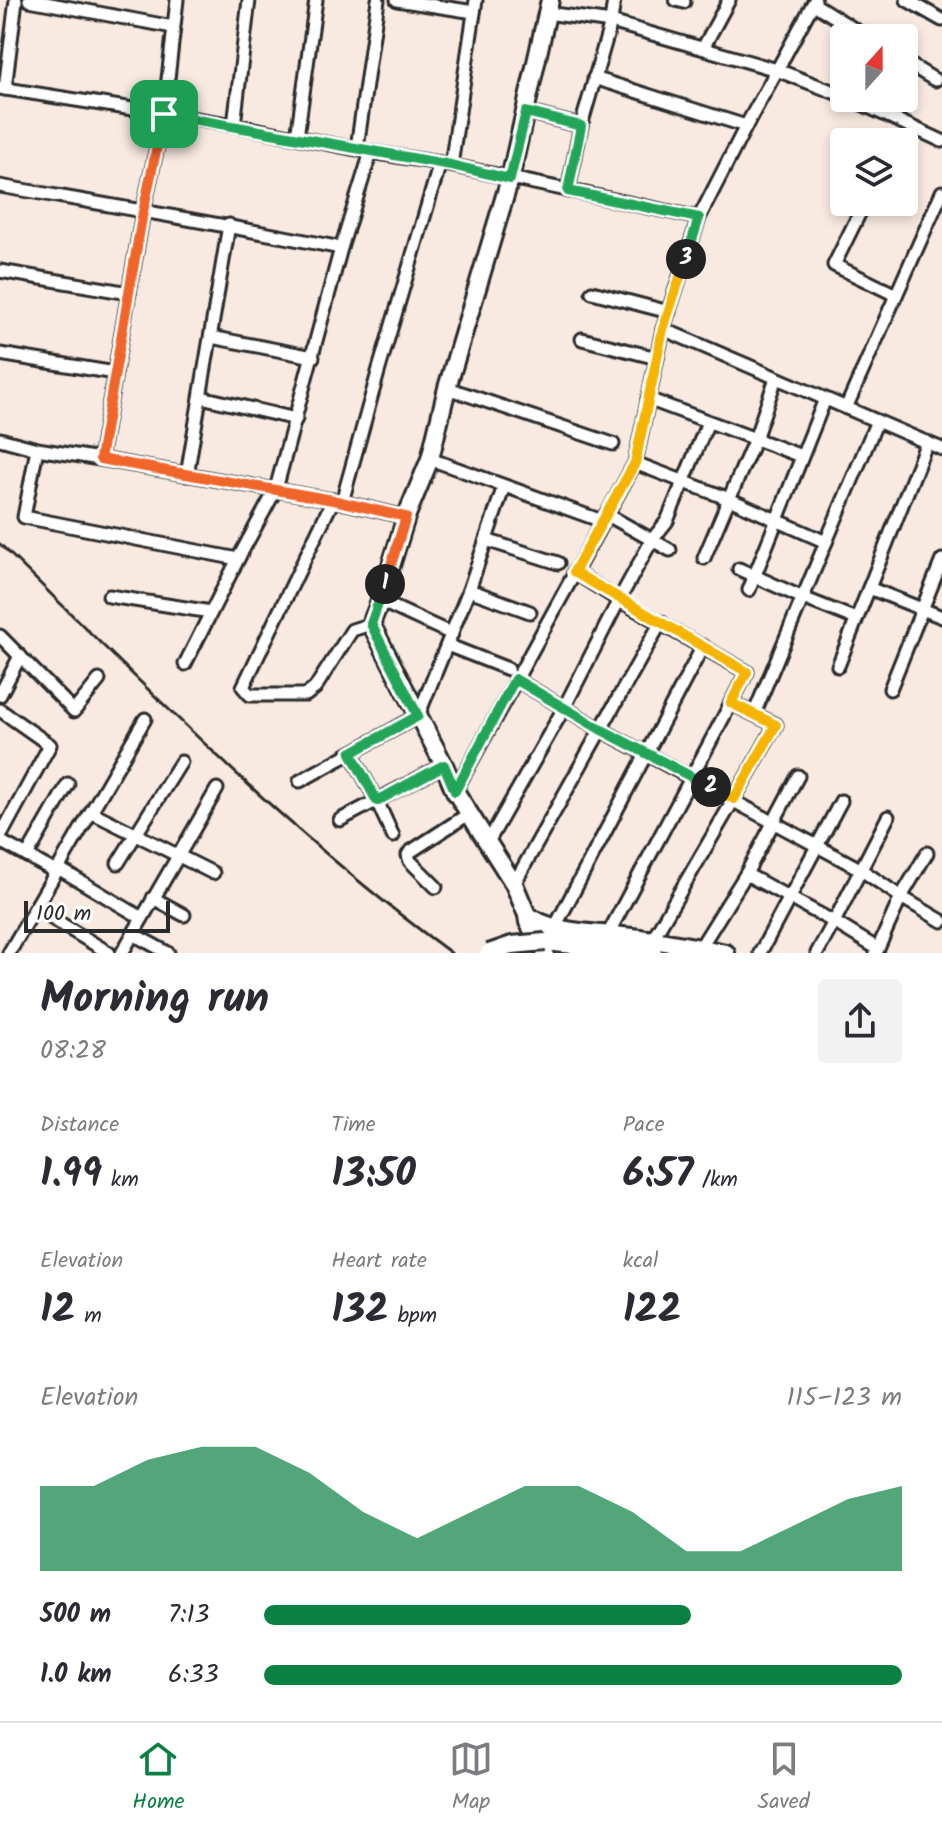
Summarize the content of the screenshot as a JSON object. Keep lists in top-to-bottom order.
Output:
{
  "scale_bar": "100 m",
  "north": "top",
  "page": {
    "pins": ["3", "1", "2"],
    "scale": "100 m",
    "heading": ["Morning run", "08:28"],
    "stats": [
      ["Distance", "1.99 km"],
      ["Time", "13:50"],
      ["Pace", "6:57 /km"],
      ["Elevation", "12 m"],
      ["Heart rate", "132 bpm"],
      ["kcal", "122"]
    ],
    "chart": ["Elevation", "115–123 m"],
    "list": [
      {
        "name": "500 m",
        "note": "7:13"
      },
      {
        "name": "1.0 km",
        "note": "6:33"
      }
    ],
    "tabs": ["Home", "Map", "Saved"]
  }
}
